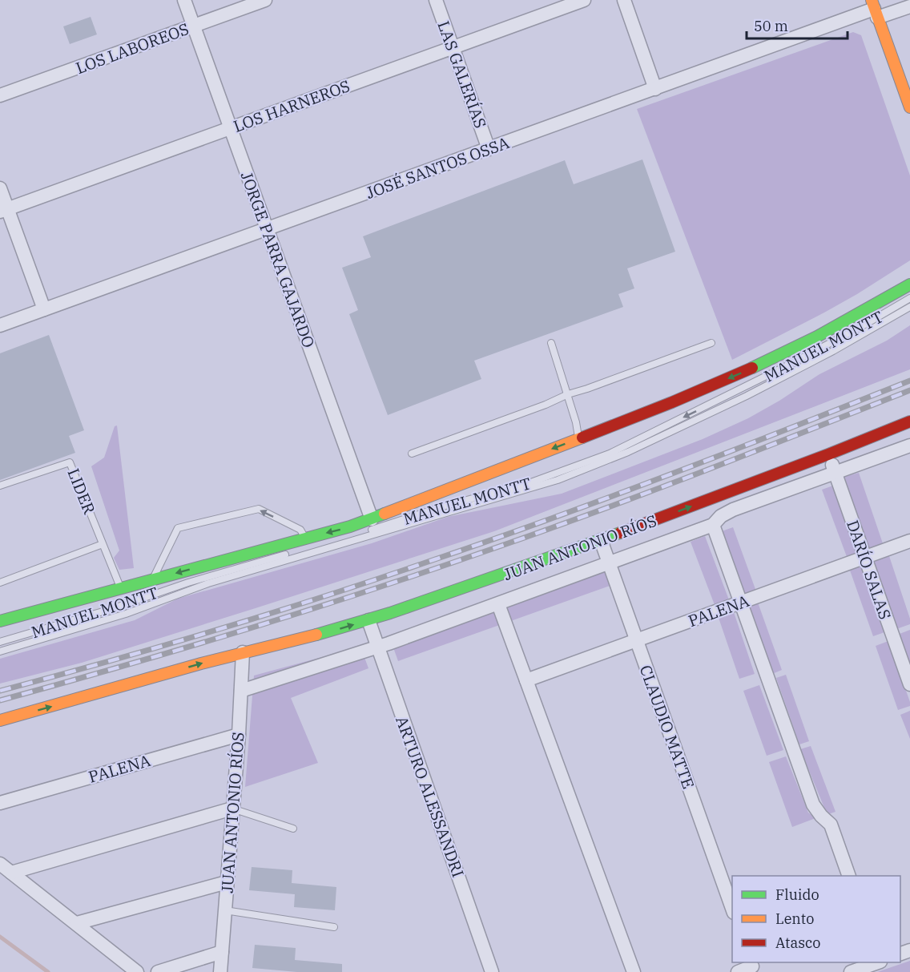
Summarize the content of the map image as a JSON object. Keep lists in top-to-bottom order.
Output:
{
  "streets": {
    "main road": ["MANUEL MONTT", "JUAN ANTONIO RÍOS"],
    "street": [
      "LOS LABOREOS",
      "LAS GALERÍAS",
      "LOS HARNEROS",
      "JOSÉ SANTOS OSSA",
      "JORGE PARRA GAJARDO",
      "DARÍO SALAS",
      "PALENA",
      "CLAUDIO MATTE",
      "ARTURO ALESSANDRI"
    ],
    "lane": ["LIDER"]
  },
  "crossings": [
    ["LOS LABOREOS", "JORGE PARRA GAJARDO"],
    ["LAS GALERÍAS", "LOS HARNEROS"],
    ["LAS GALERÍAS", "JOSÉ SANTOS OSSA"],
    ["LOS HARNEROS", "JORGE PARRA GAJARDO"],
    ["JOSÉ SANTOS OSSA", "JORGE PARRA GAJARDO"],
    ["JORGE PARRA GAJARDO", "MANUEL MONTT"],
    ["MANUEL MONTT", "LIDER"],
    ["JUAN ANTONIO RÍOS", "DARÍO SALAS"],
    ["JUAN ANTONIO RÍOS", "PALENA"],
    ["JUAN ANTONIO RÍOS", "CLAUDIO MATTE"],
    ["JUAN ANTONIO RÍOS", "ARTURO ALESSANDRI"],
    ["DARÍO SALAS", "PALENA"],
    ["PALENA", "CLAUDIO MATTE"]
  ],
  "one_way": ["MANUEL MONTT", "JUAN ANTONIO RÍOS"],
  "legend": ["Fluido", "Lento", "Atasco"],
  "scale_bar": "50 m"
}
